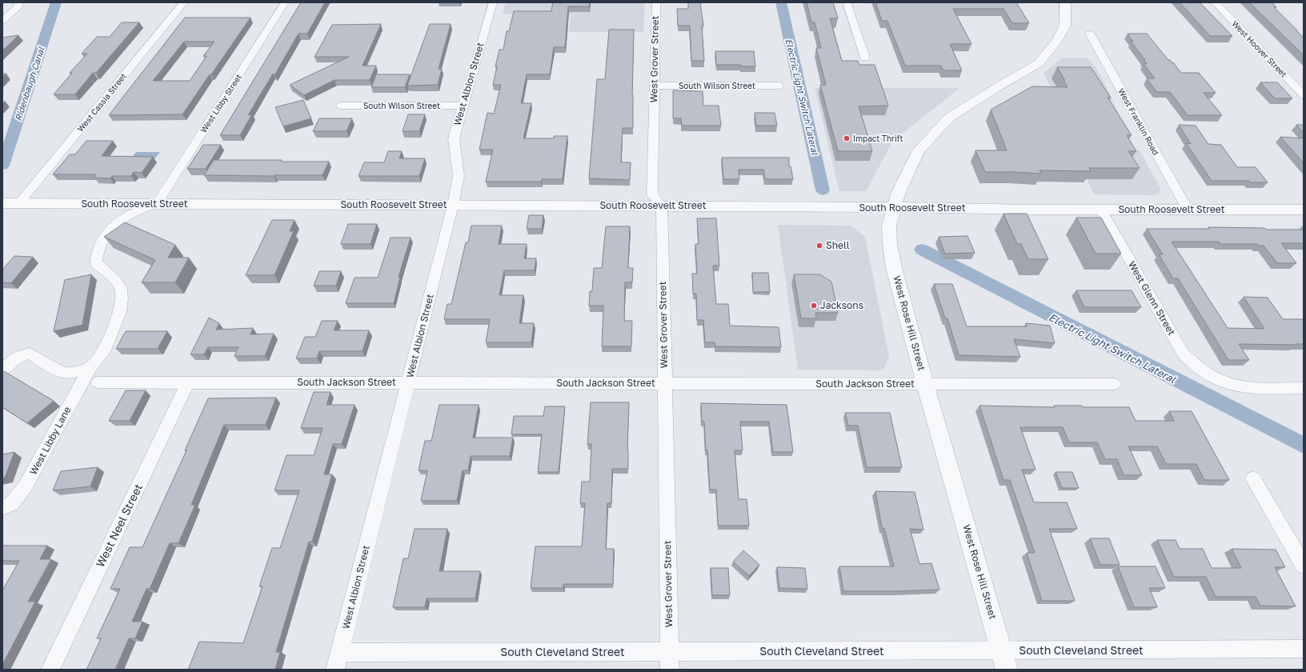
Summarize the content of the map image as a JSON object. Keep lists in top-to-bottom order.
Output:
{
  "streets": {
    "street": [
      "West Hoover Street",
      "West Grover Street",
      "West Albion Street",
      "South Wilson Street",
      "West Cassia Street",
      "West Libby Street",
      "West Franklin Road",
      "South Roosevelt Street",
      "West Glenn Street",
      "West Rose Hill Street",
      "South Jackson Street",
      "West Libby Lane",
      "West Neel Street",
      "South Cleveland Street"
    ]
  },
  "crossings": [
    ["West Grover Street", "South Wilson Street"],
    ["West Grover Street", "South Roosevelt Street"],
    ["West Grover Street", "South Jackson Street"],
    ["West Grover Street", "South Cleveland Street"],
    ["West Albion Street", "South Wilson Street"],
    ["West Albion Street", "South Roosevelt Street"],
    ["West Albion Street", "South Jackson Street"],
    ["West Albion Street", "South Cleveland Street"],
    ["West Cassia Street", "South Roosevelt Street"],
    ["West Libby Street", "South Roosevelt Street"],
    ["West Libby Street", "West Libby Lane"],
    ["West Franklin Road", "South Roosevelt Street"],
    ["South Roosevelt Street", "West Glenn Street"],
    ["South Roosevelt Street", "West Rose Hill Street"],
    ["South Roosevelt Street", "West Libby Lane"],
    ["West Rose Hill Street", "South Jackson Street"],
    ["West Rose Hill Street", "South Cleveland Street"],
    ["South Jackson Street", "West Neel Street"]
  ],
  "water": ["Ridenbaugh Canal", "Electric Light Switch Lateral"],
  "places": ["Impact Thrift", "Shell", "Jacksons"]
}
